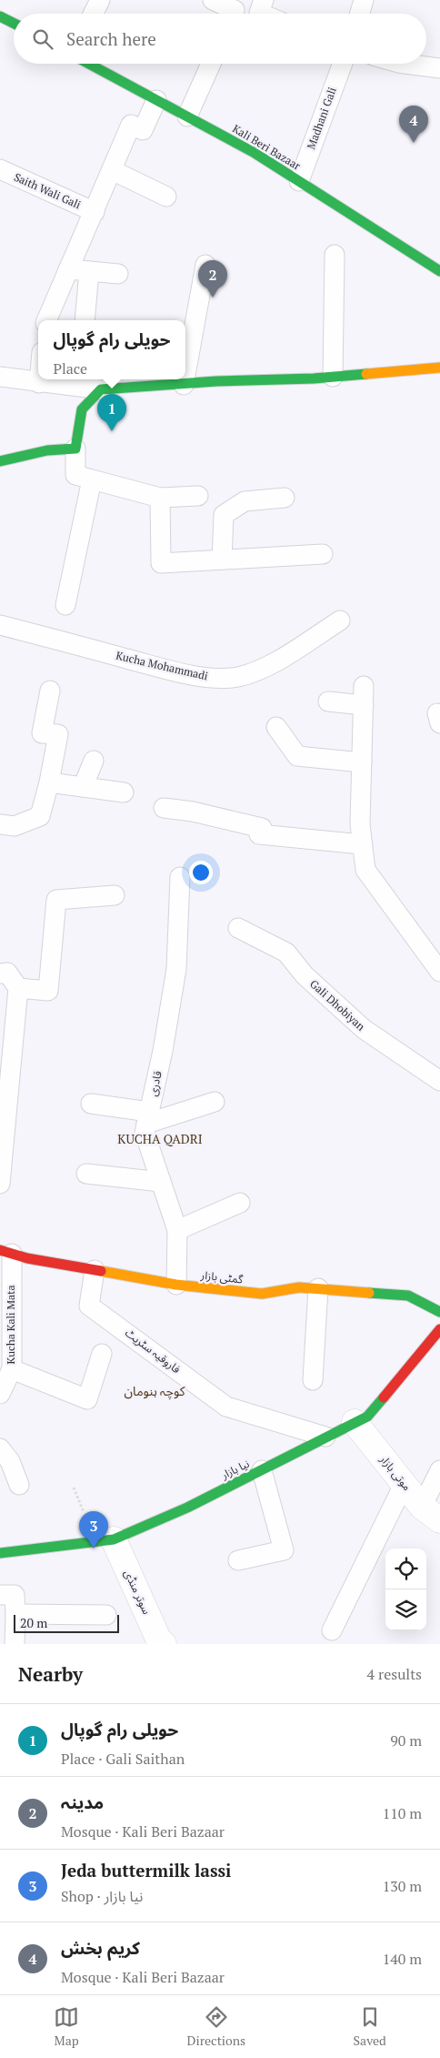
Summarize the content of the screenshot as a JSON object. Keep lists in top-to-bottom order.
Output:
{
  "streets": {
    "street": [
      "Kali Beri Bazaar",
      "گمٹی بازار",
      "نیا بازار",
      "موتی بازار",
      "سوتر منڈی"
    ],
    "lane": [
      "Madhani Gali",
      "Saith Wali Gali",
      "Kucha Mohammadi",
      "Gali Dhobiyan",
      "قادری",
      "Kucha Kali Mata",
      "فاروقیہ سٹریٹ"
    ]
  },
  "crossings": [
    ["Madhani Gali", "Kali Beri Bazaar"],
    ["قادری", "گمٹی بازار"],
    ["گمٹی بازار", "Kucha Kali Mata"],
    ["گمٹی بازار", "فاروقیہ سٹریٹ"],
    ["فاروقیہ سٹریٹ", "نیا بازار"],
    ["نیا بازار", "موتی بازار"],
    ["نیا بازار", "سوتر منڈی"]
  ],
  "districts": ["KUCHA QADRI", "کوچہ ہنومان"],
  "scale_bar": "20 m",
  "page": {
    "search": "Search here",
    "pins": [
      "4",
      "2",
      "1",
      "3"
    ],
    "popup": ["حویلی رام گوپال", "Place"],
    "scale": "20 m",
    "heading": ["Nearby", "4 results"],
    "list": [
      {
        "mark": "1",
        "name": "حویلی رام گوپال",
        "note": "Place · Gali Saithan",
        "value": "90 m"
      },
      {
        "mark": "2",
        "name": "مدینہ",
        "note": "Mosque · Kali Beri Bazaar",
        "value": "110 m"
      },
      {
        "mark": "3",
        "name": "Jeda buttermilk lassi",
        "note": "Shop · نیا بازار",
        "value": "130 m"
      },
      {
        "mark": "4",
        "name": "کریم بخش",
        "note": "Mosque · Kali Beri Bazaar",
        "value": "140 m"
      }
    ],
    "nav": ["Map", "Directions", "Saved"]
  }
}
